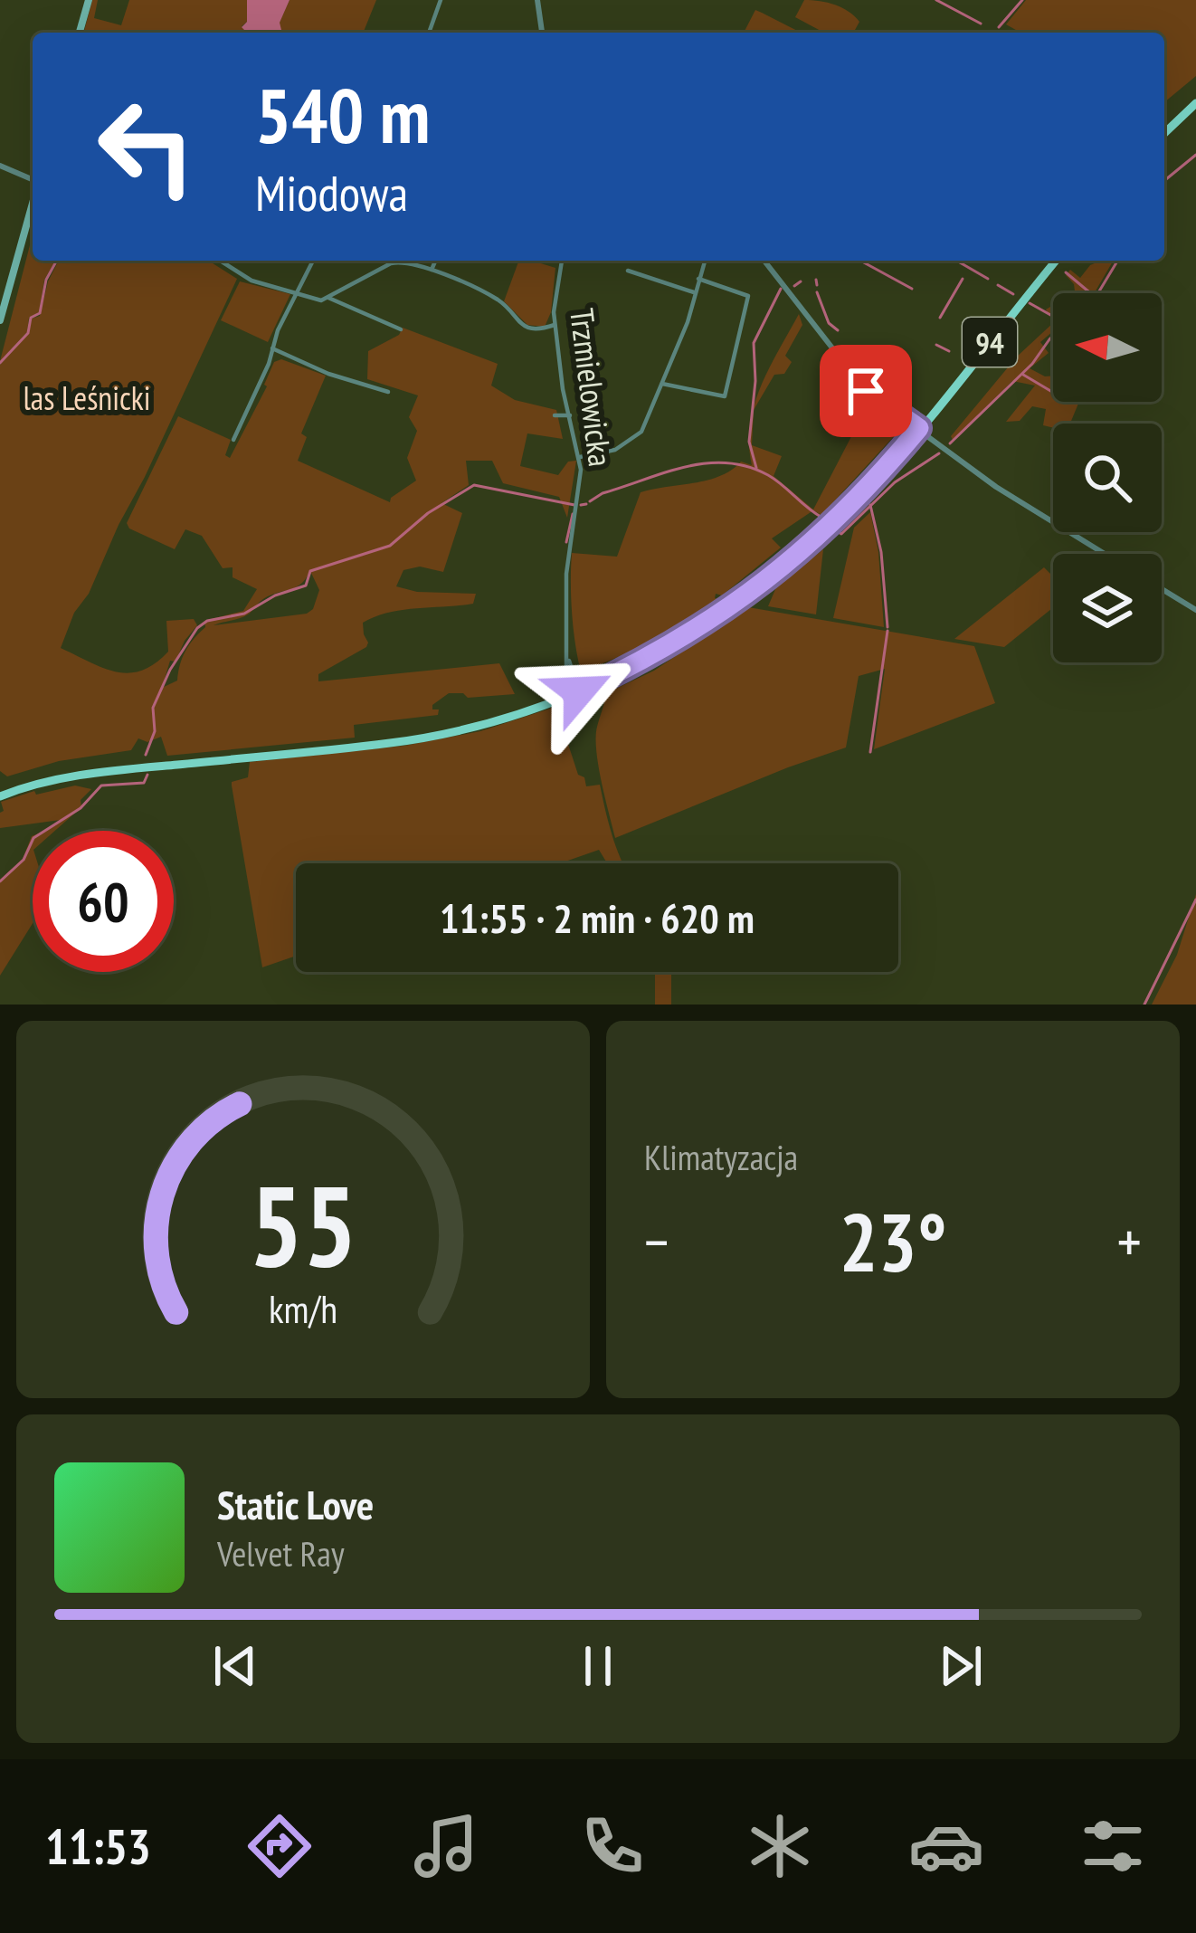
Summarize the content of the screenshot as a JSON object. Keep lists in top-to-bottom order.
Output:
{
  "streets": {
    "main road": ["94"],
    "street": ["Trzmielowicka"]
  },
  "crossings": [
    ["94", "Trzmielowicka"]
  ],
  "parks": ["las Leśnicki"],
  "north": "left",
  "page": {
    "turn": ["540 m", "Miodowa"],
    "limit": "60",
    "trip": "11:55 · 2 min · 620 m",
    "tile": "Klimatyzacja",
    "heat": ["−", "23°", "+"],
    "song": ["Static Love", "Velvet Ray"],
    "tabs": "11:53",
    "gauge": ["55", "km/h"]
  }
}
